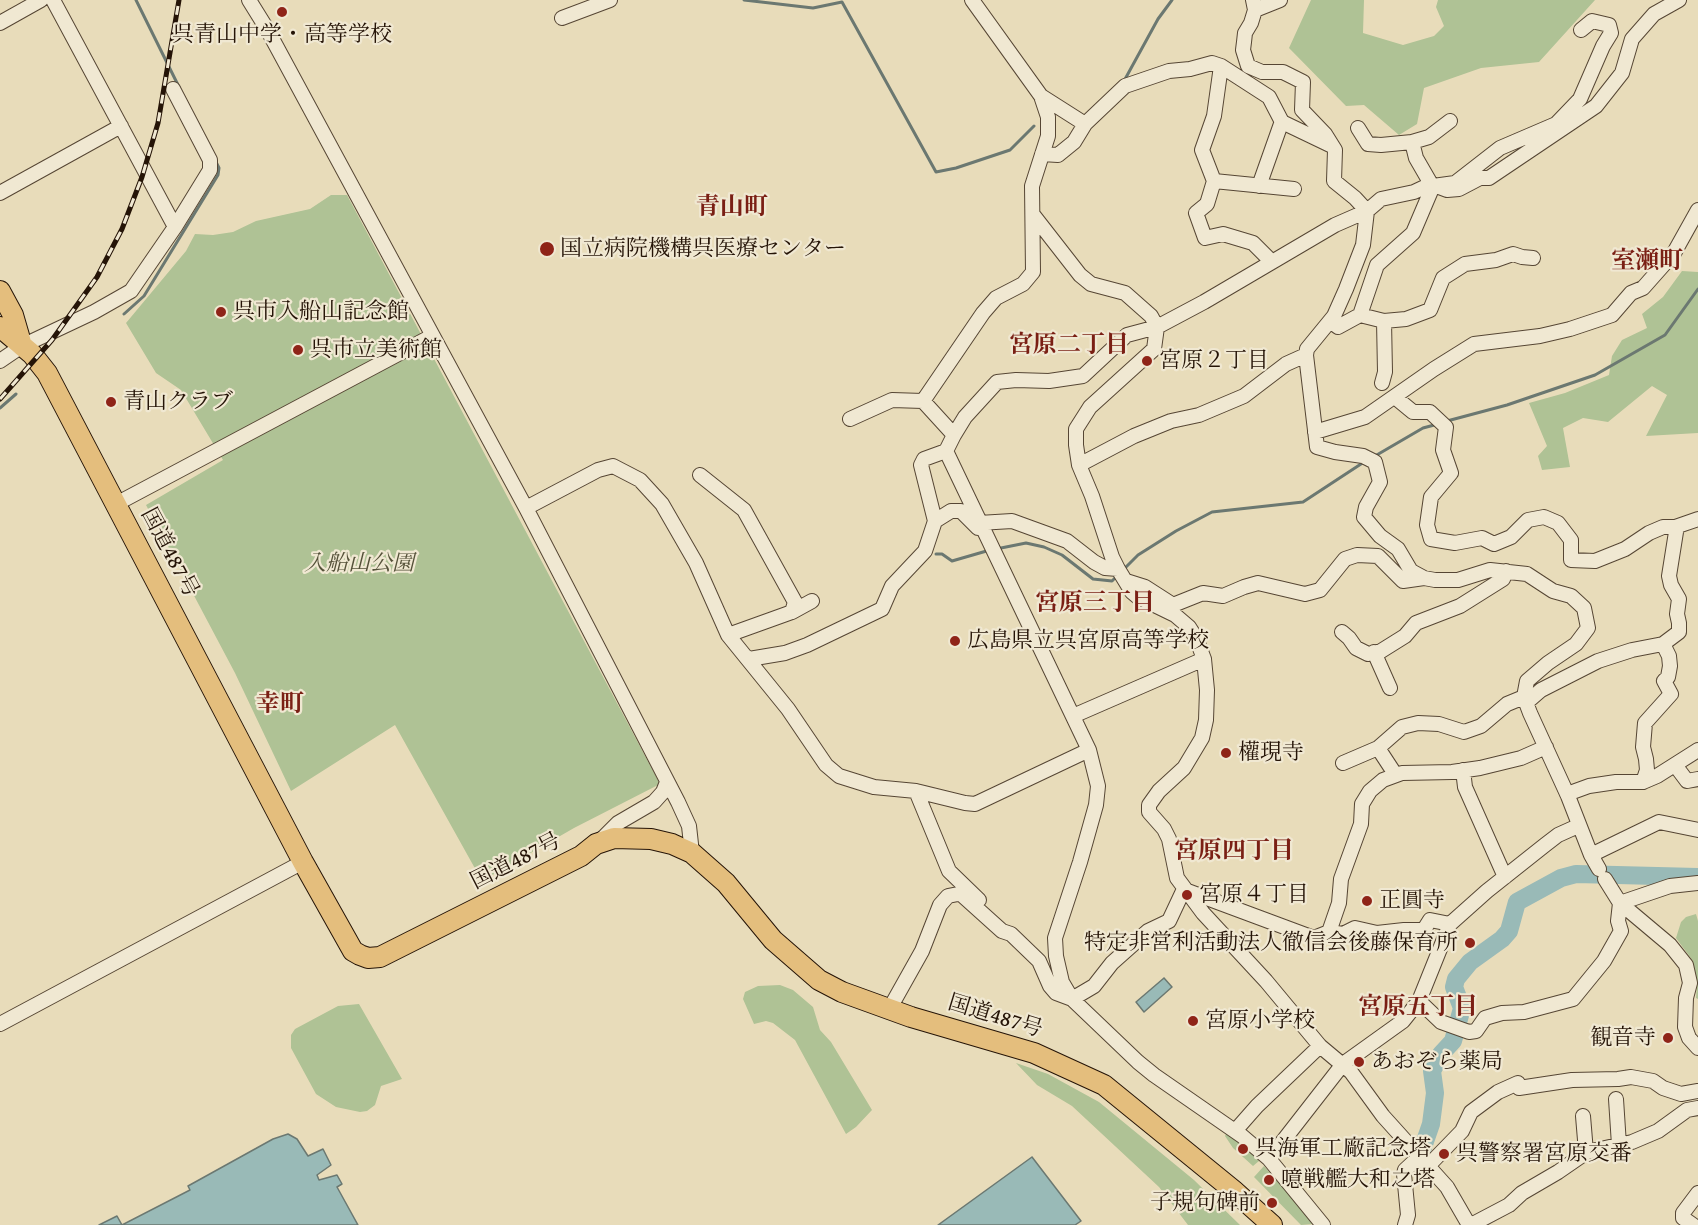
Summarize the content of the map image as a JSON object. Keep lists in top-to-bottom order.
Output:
{
  "streets": {
    "highway": ["国道487号"]
  },
  "districts": [
    "青山町",
    "室瀬町",
    "宮原二丁目",
    "宮原三丁目",
    "幸町",
    "宮原四丁目",
    "宮原五丁目"
  ],
  "parks": ["入船山公園"],
  "places": [
    "呉青山中学・高等学校",
    "国立病院機構呉医療センター",
    "呉市入船山記念館",
    "呉市立美術館",
    "宮原２丁目",
    "青山クラブ",
    "広島県立呉宮原高等学校",
    "權現寺",
    "宮原４丁目",
    "正圓寺",
    "特定非営利活動法人徹信会後藤保育所",
    "宮原小学校",
    "観音寺",
    "あおぞら薬局",
    "呉海軍工廠記念塔",
    "呉警察署宮原交番",
    "噫戦艦大和之塔",
    "子規句碑前"
  ]
}
